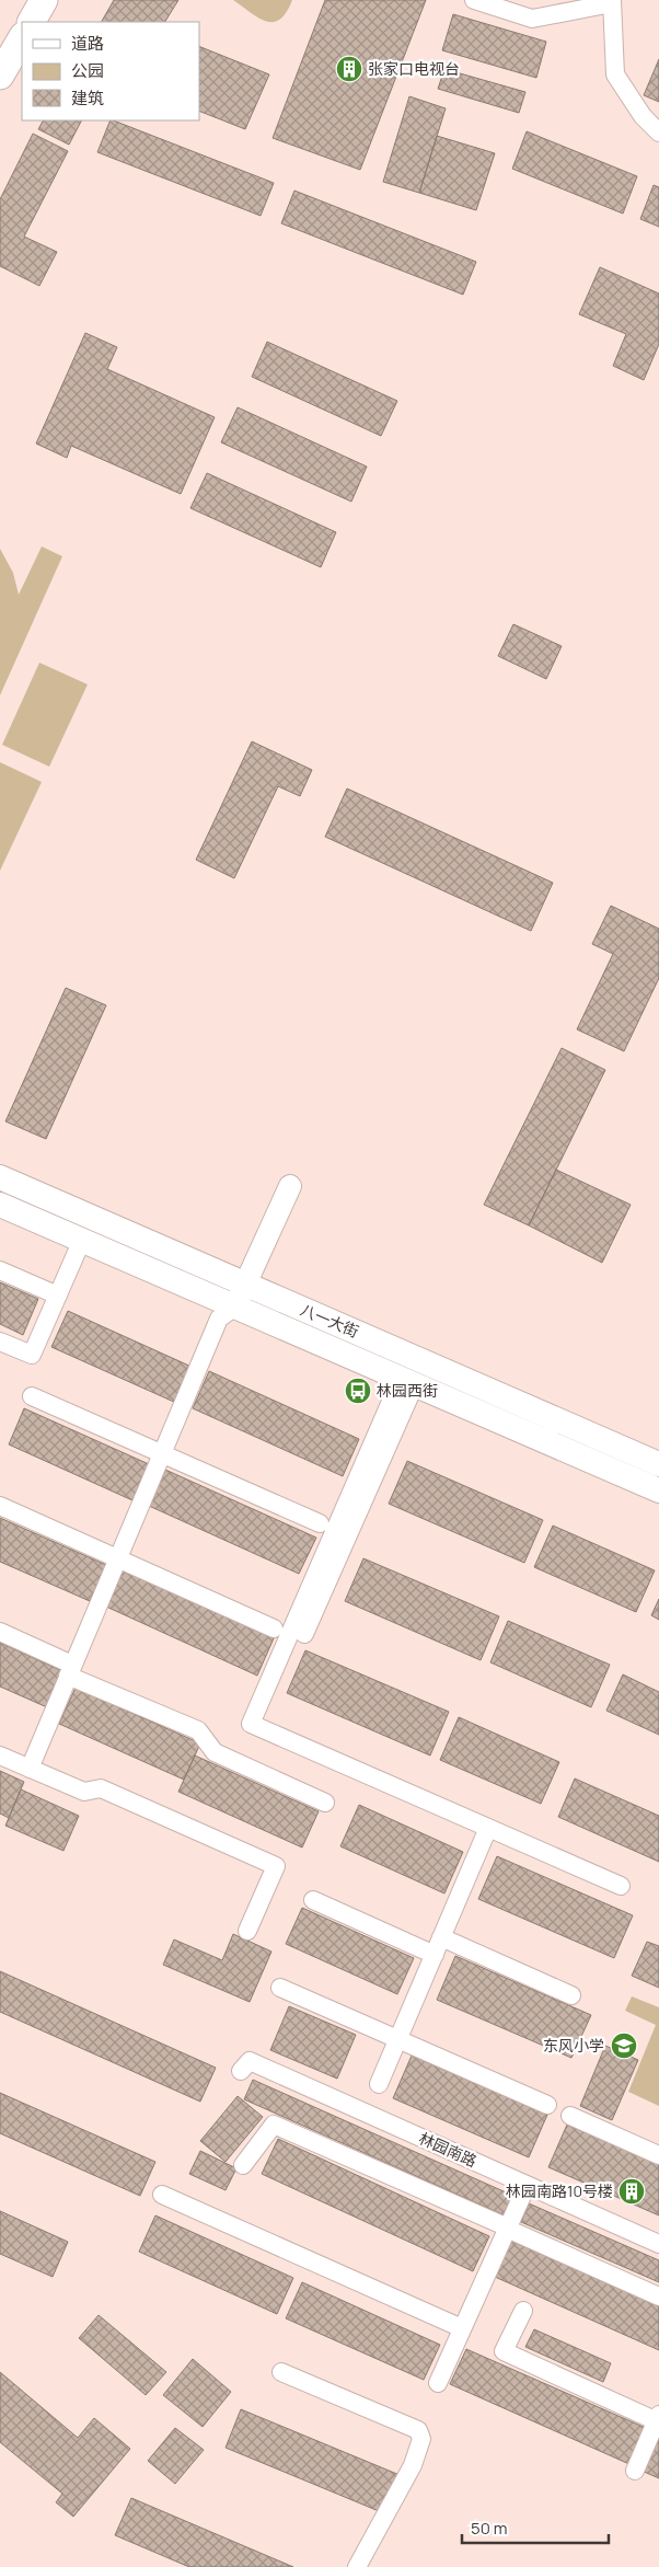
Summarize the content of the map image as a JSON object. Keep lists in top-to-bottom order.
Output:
{
  "streets": {
    "main road": ["八一大街"],
    "street": ["林园南路"]
  },
  "places": {
    "building": ["张家口电视台", "林园南路10号楼"],
    "bus stop": ["林园西街"],
    "school or university": ["东风小学"]
  },
  "legend": ["道路", "公园", "建筑"],
  "scale_bar": "50 m"
}
